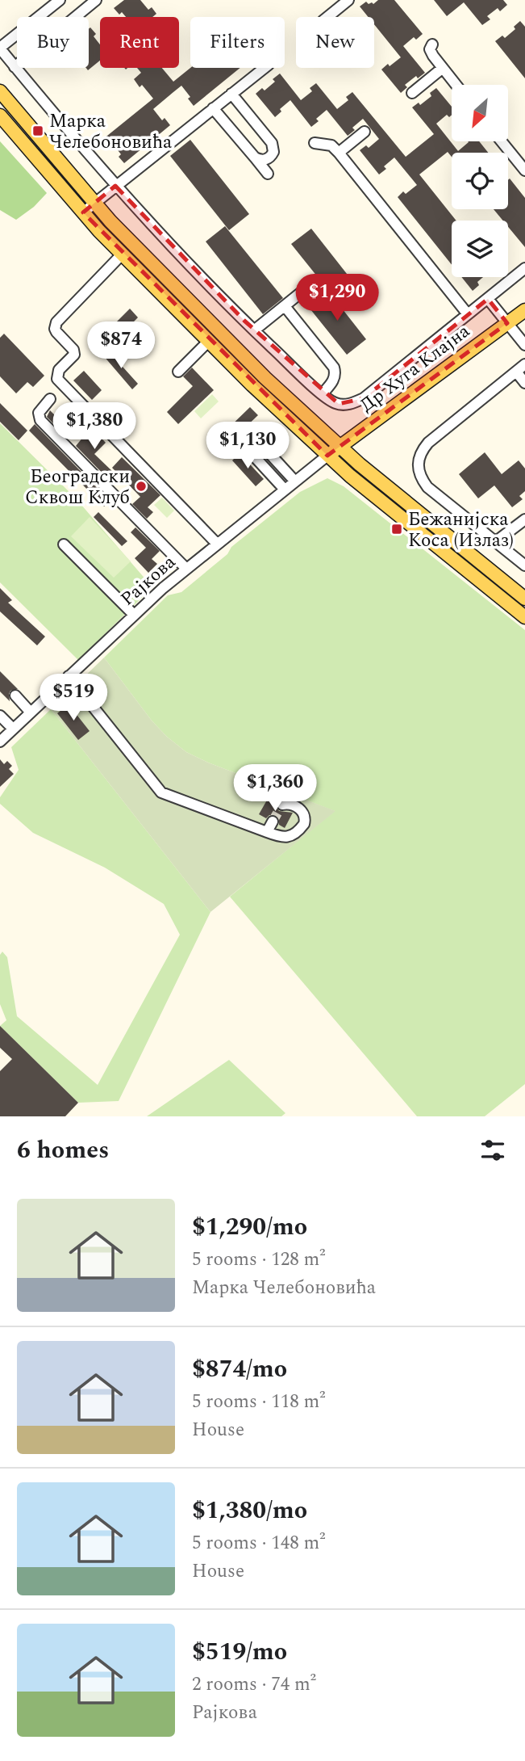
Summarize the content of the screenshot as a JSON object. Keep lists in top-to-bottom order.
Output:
{
  "streets": {
    "main road": ["Др Хуга Клајна"],
    "street": ["Рајкова"]
  },
  "crossings": [
    ["Др Хуга Клајна", "Рајкова"]
  ],
  "places": {
    "transit": ["Марка Челебоновића", "Бежанијска Коса (Излаз)"],
    "other": ["Београдски Сквош Клуб"]
  },
  "north": "bottom left",
  "page": {
    "chip": [
      "Buy",
      "Rent",
      "Filters",
      "New"
    ],
    "price": [
      "$1,290",
      "$874",
      "$1,380",
      "$1,130",
      "$519",
      "$1,360"
    ],
    "heading": "6 homes",
    "list": [
      {
        "name": "$1,290/mo",
        "note": "5 rooms · 128 m² · Марка Челебоновића"
      },
      {
        "name": "$874/mo",
        "note": "5 rooms · 118 m² · House"
      },
      {
        "name": "$1,380/mo",
        "note": "5 rooms · 148 m² · House"
      },
      {
        "name": "$519/mo",
        "note": "2 rooms · 74 m² · Рајкова"
      }
    ]
  }
}
